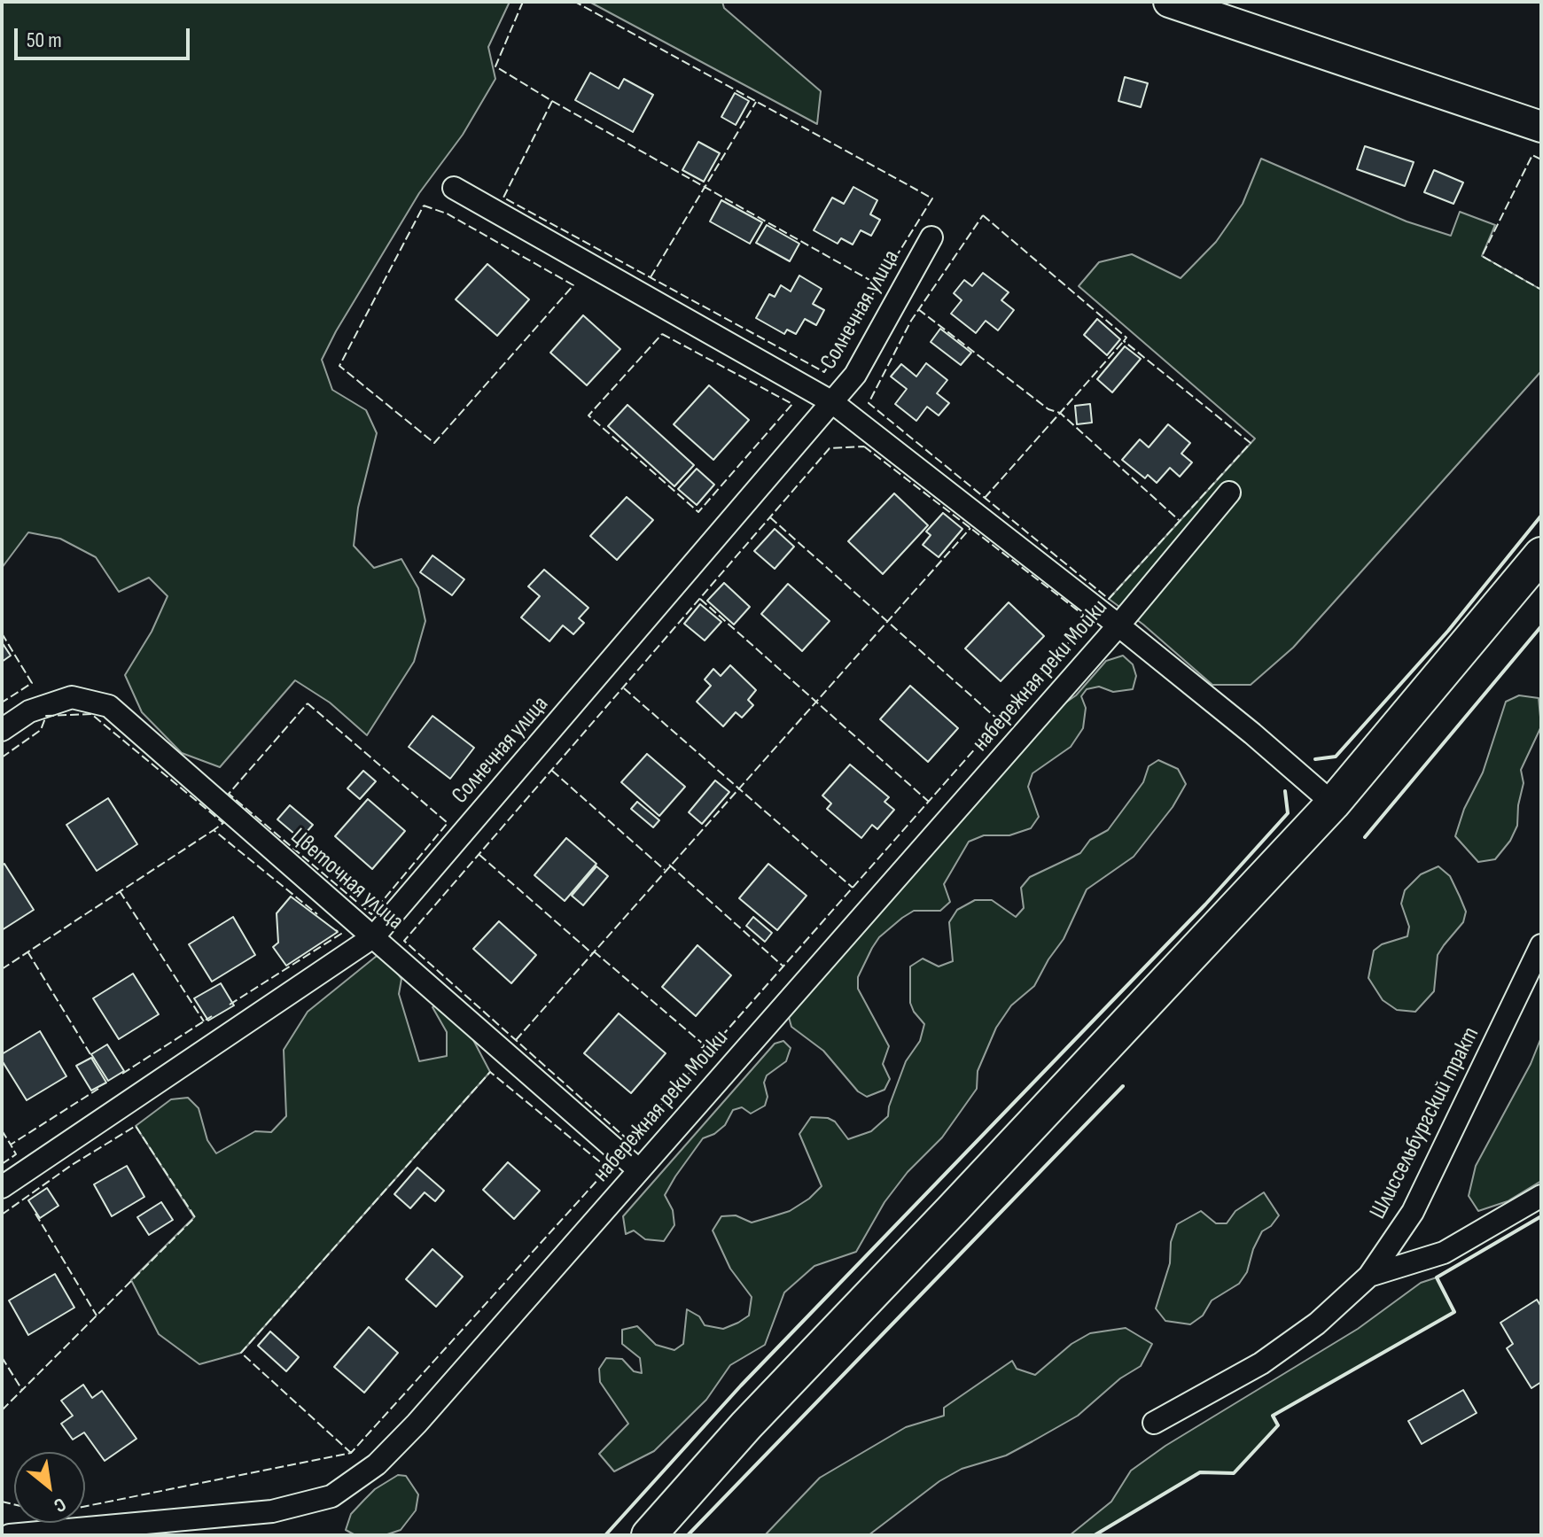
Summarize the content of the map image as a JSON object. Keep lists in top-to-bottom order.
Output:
{
  "streets": {
    "street": [
      "Солнечная улица",
      "набережная реки Мойки",
      "Цветочная улица",
      "Шлиссельбургский тракт"
    ]
  },
  "crossings": [
    ["Солнечная улица", "Цветочная улица"],
    ["набережная реки Мойки", "Цветочная улица"]
  ],
  "scale_bar": "50 m",
  "north": "bottom right"
}
